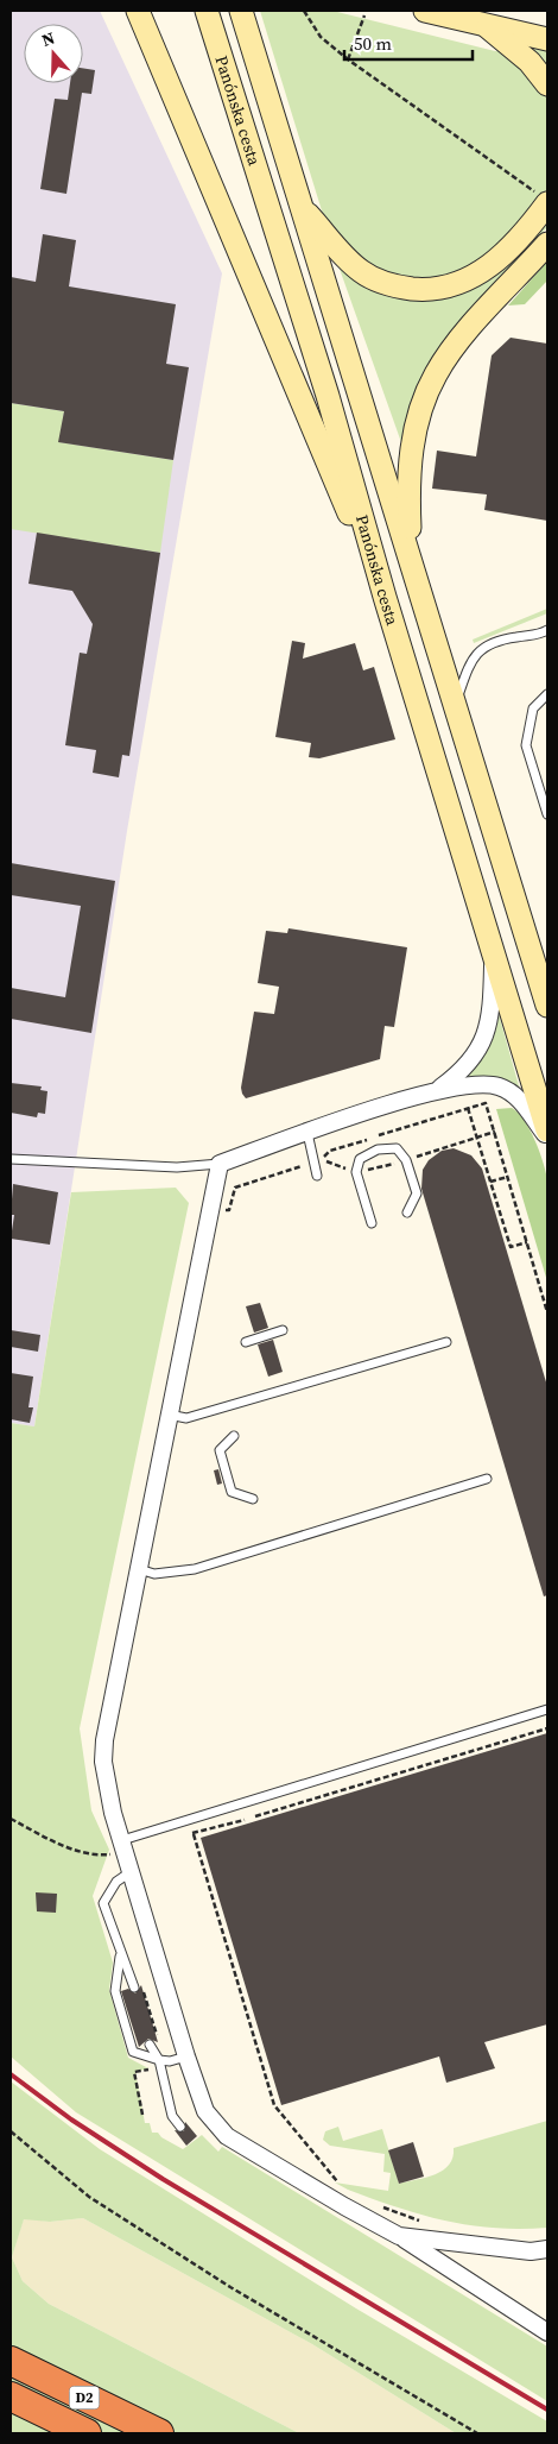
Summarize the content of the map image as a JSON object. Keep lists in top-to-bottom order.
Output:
{
  "streets": {
    "highway": ["D2"],
    "main road": ["Panónska cesta"]
  },
  "scale_bar": "50 m",
  "north": "top"
}
